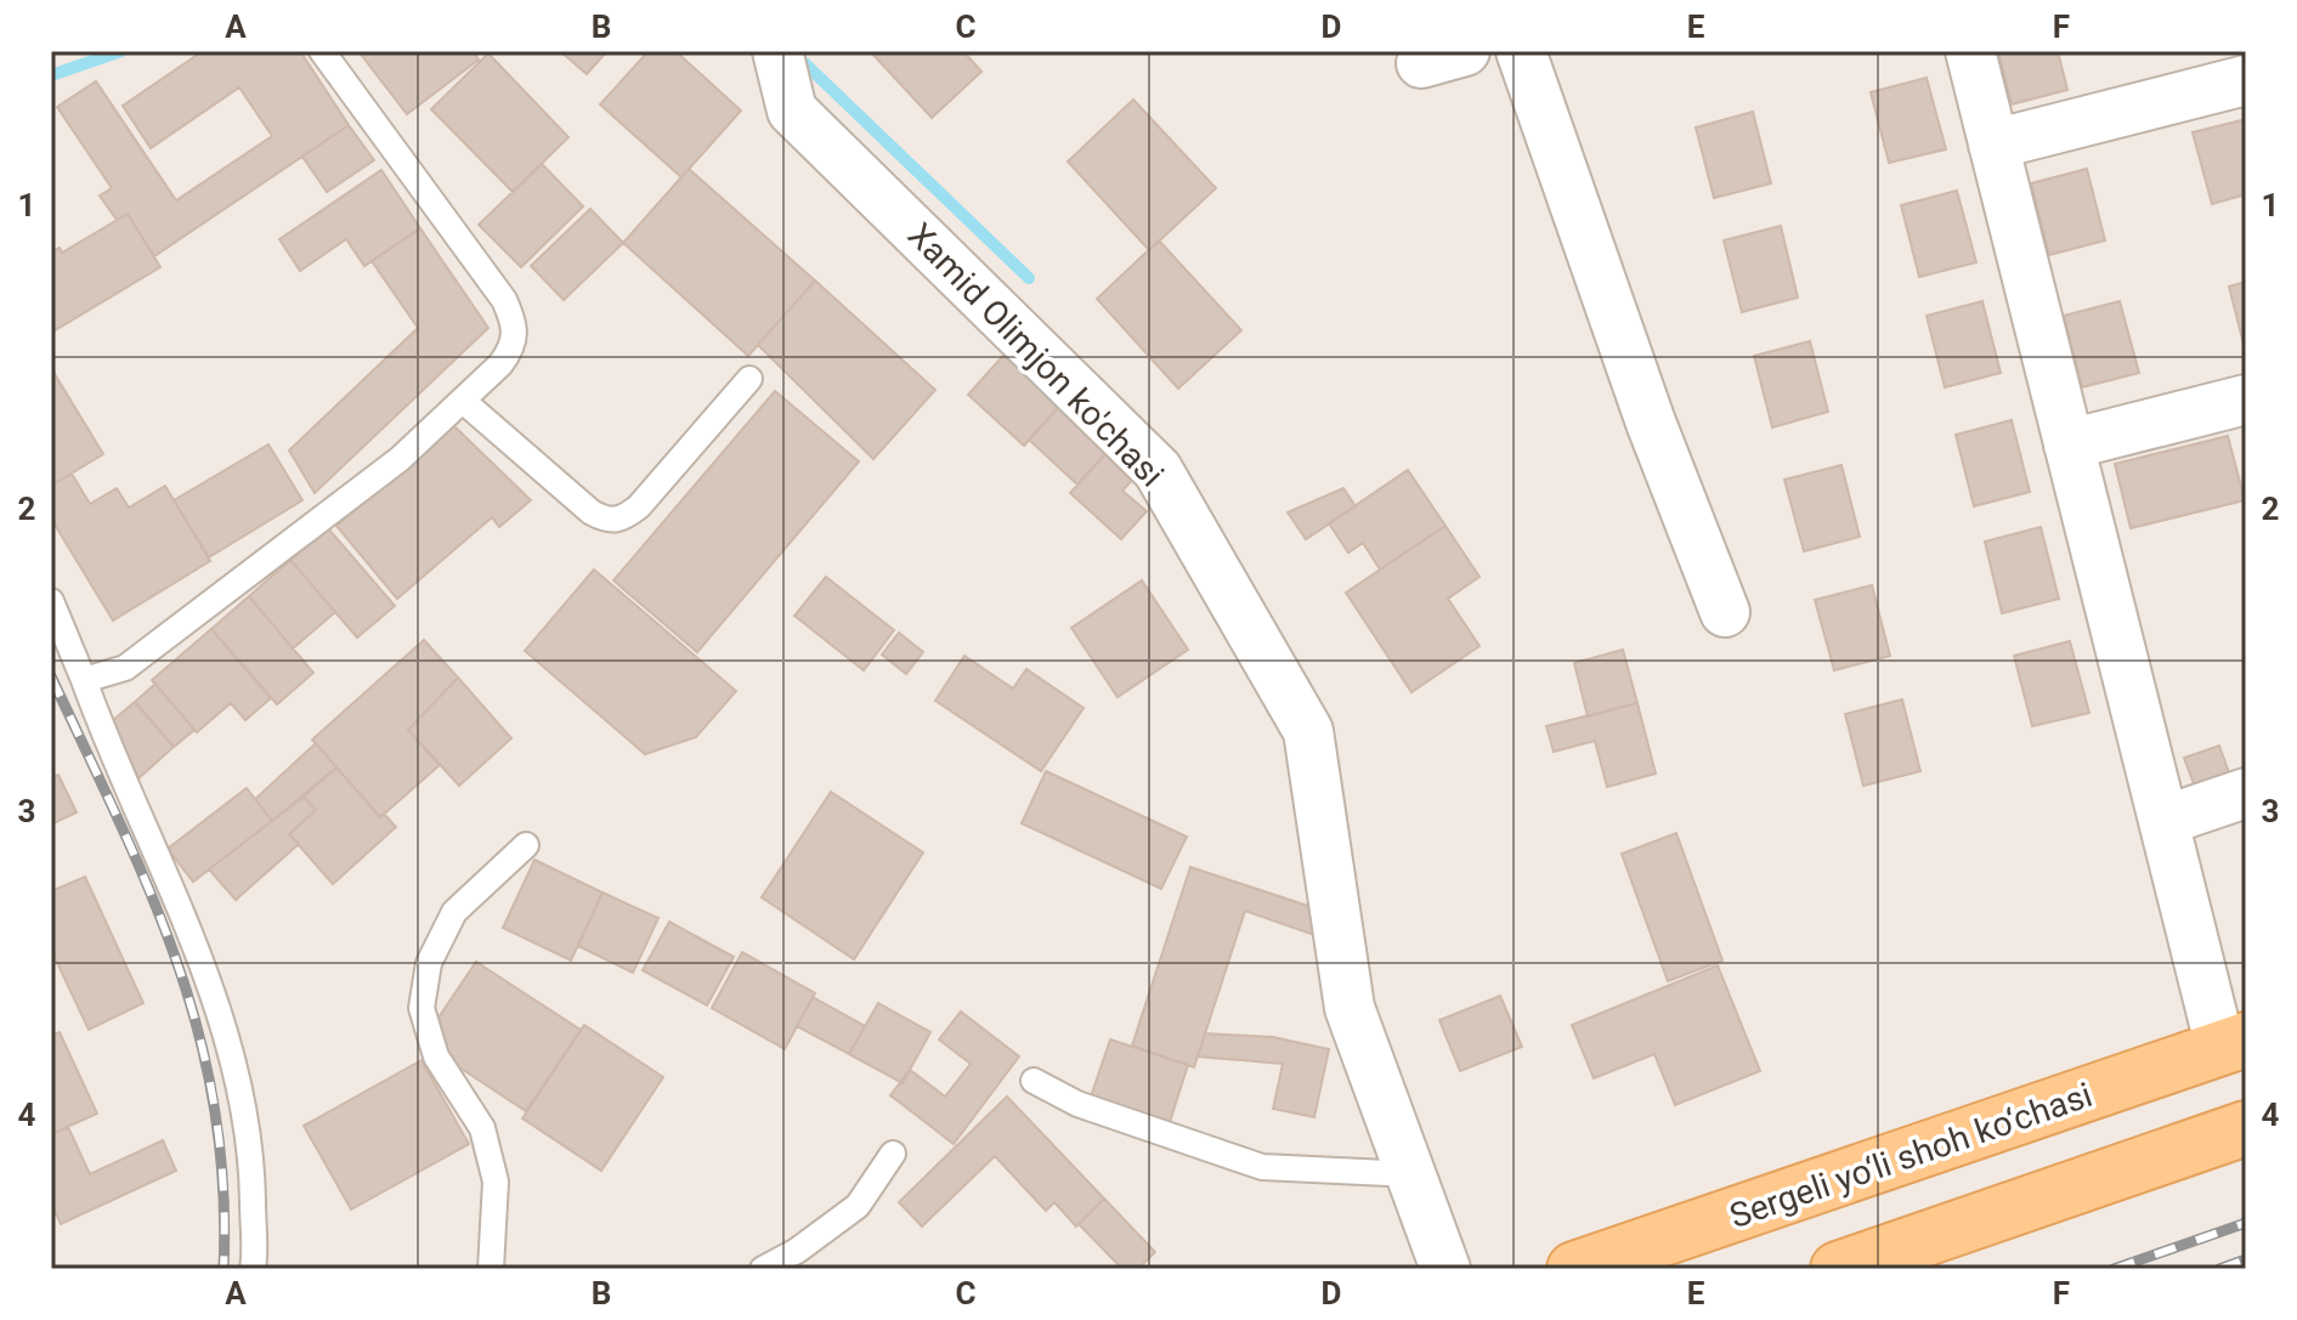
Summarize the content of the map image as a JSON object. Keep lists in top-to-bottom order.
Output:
{
  "streets": {
    "main road": ["Sergeli yo‘li shoh ko‘chasi"],
    "street": ["Xamid Olimjon ko'chasi"]
  },
  "grid": {
    "columns": [
      "A",
      "B",
      "C",
      "D",
      "E",
      "F"
    ],
    "rows": [
      "1",
      "2",
      "3",
      "4"
    ]
  }
}
